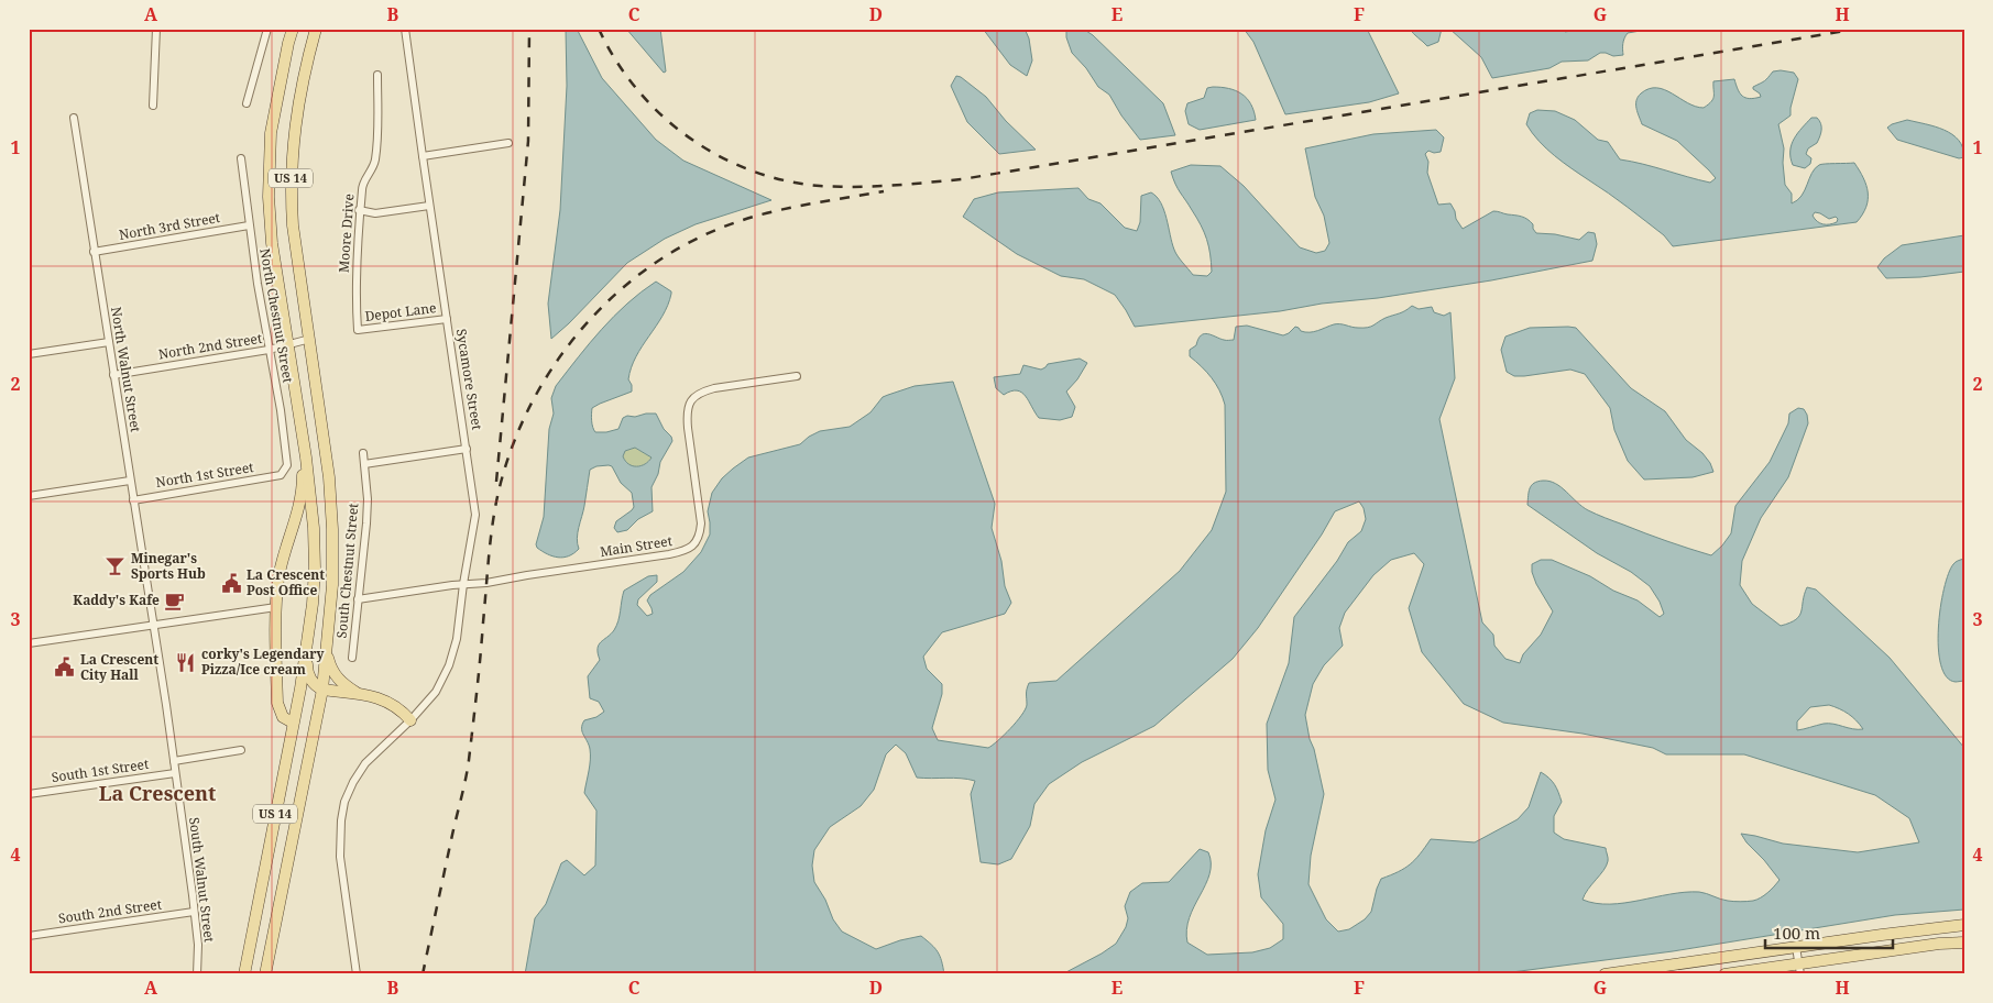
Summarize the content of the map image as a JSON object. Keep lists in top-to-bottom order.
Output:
{
  "streets": {
    "main road": ["US 14"],
    "street": [
      "North 3rd Street",
      "Moore Drive",
      "Depot Lane",
      "North Chestnut Street",
      "North 2nd Street",
      "North Walnut Street",
      "Sycamore Street",
      "North 1st Street",
      "Main Street",
      "South Chestnut Street",
      "South 1st Street",
      "South Walnut Street",
      "South 2nd Street"
    ]
  },
  "crossings": [
    ["US 14", "North 2nd Street"],
    ["North 3rd Street", "North Chestnut Street"],
    ["North 3rd Street", "North Walnut Street"],
    ["Moore Drive", "Depot Lane"],
    ["Depot Lane", "Sycamore Street"],
    ["North Chestnut Street", "North 2nd Street"],
    ["North Chestnut Street", "North 1st Street"],
    ["North 2nd Street", "North Walnut Street"],
    ["North Walnut Street", "North 1st Street"],
    ["North Walnut Street", "South Walnut Street"],
    ["Sycamore Street", "Main Street"],
    ["Main Street", "South Chestnut Street"],
    ["South 1st Street", "South Walnut Street"],
    ["South Walnut Street", "South 2nd Street"]
  ],
  "districts": ["La Crescent"],
  "places": {
    "bar": ["Minegar's Sports Hub"],
    "public building": ["La Crescent Post Office", "La Crescent City Hall"],
    "cafe": ["Kaddy's Kafe"],
    "restaurant": ["corky's Legendary Pizza/Ice cream"]
  },
  "scale_bar": "100 m",
  "grid": {
    "columns": [
      "A",
      "B",
      "C",
      "D",
      "E",
      "F",
      "G",
      "H"
    ],
    "rows": [
      "1",
      "2",
      "3",
      "4"
    ]
  }
}
